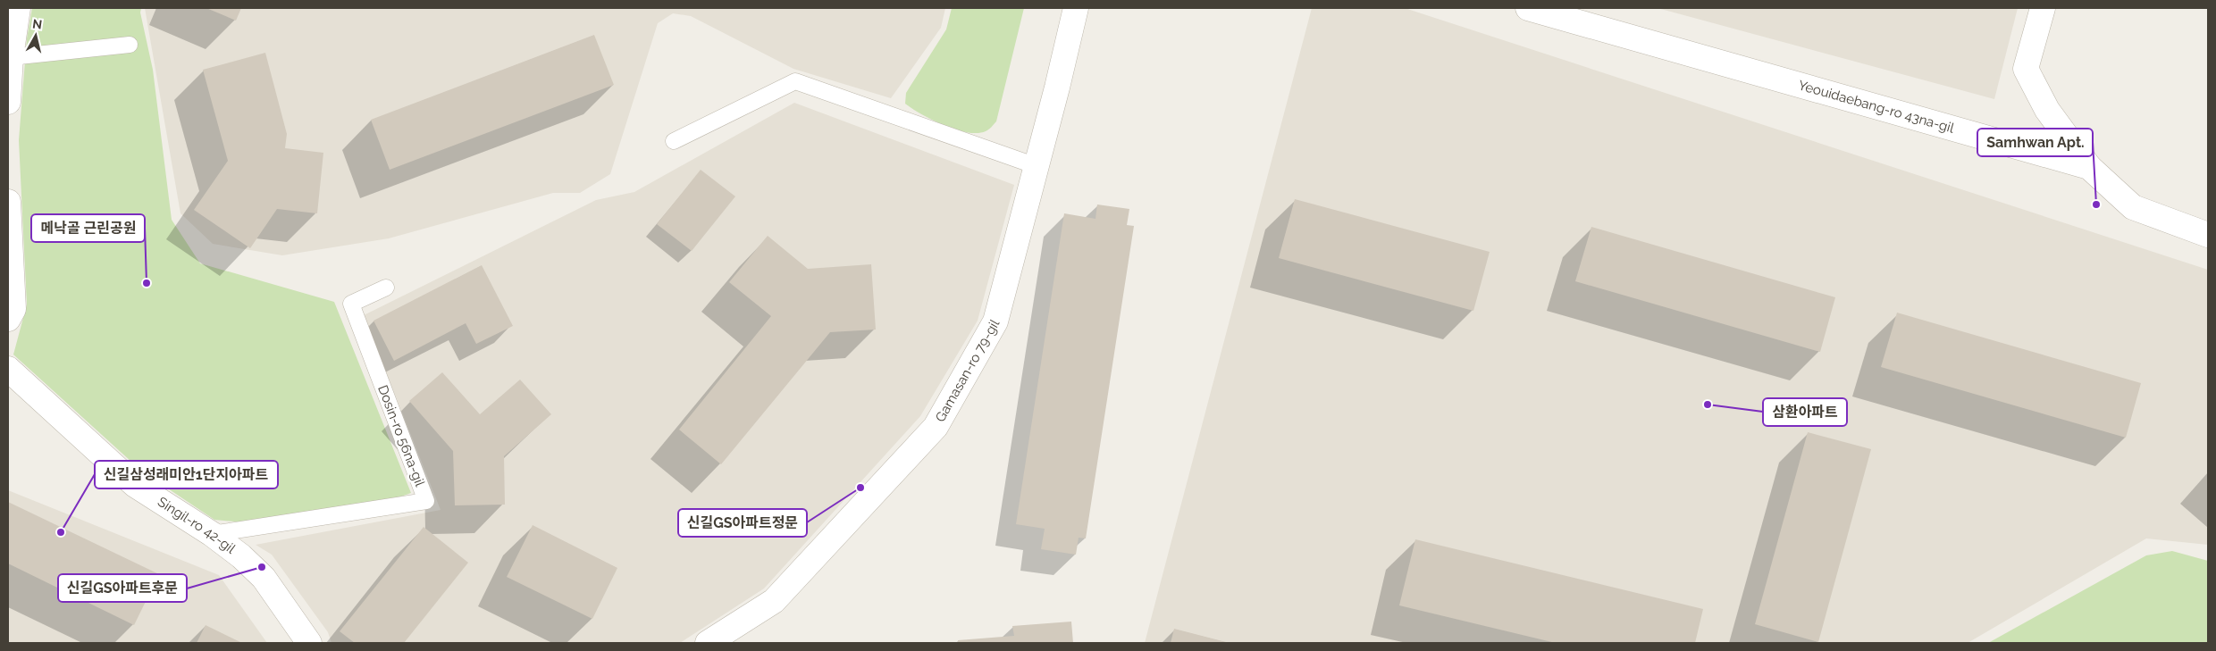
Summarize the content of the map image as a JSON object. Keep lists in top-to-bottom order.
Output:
{
  "streets": {
    "street": ["Yeouidaebang-ro 43na-gil", "Gamasan-ro 79-gil", "Singil-ro 42-gil"],
    "lane": ["Dosin-ro 56na-gil"]
  },
  "crossings": [
    ["Dosin-ro 56na-gil", "Singil-ro 42-gil"]
  ],
  "places": [
    "Samhwan Apt.",
    "메낙골 근린공원",
    "삼환아파트",
    "신길GS아파트정문",
    "신길삼성래미안1단지아파트",
    "신길GS아파트후문"
  ],
  "north": "top"
}
